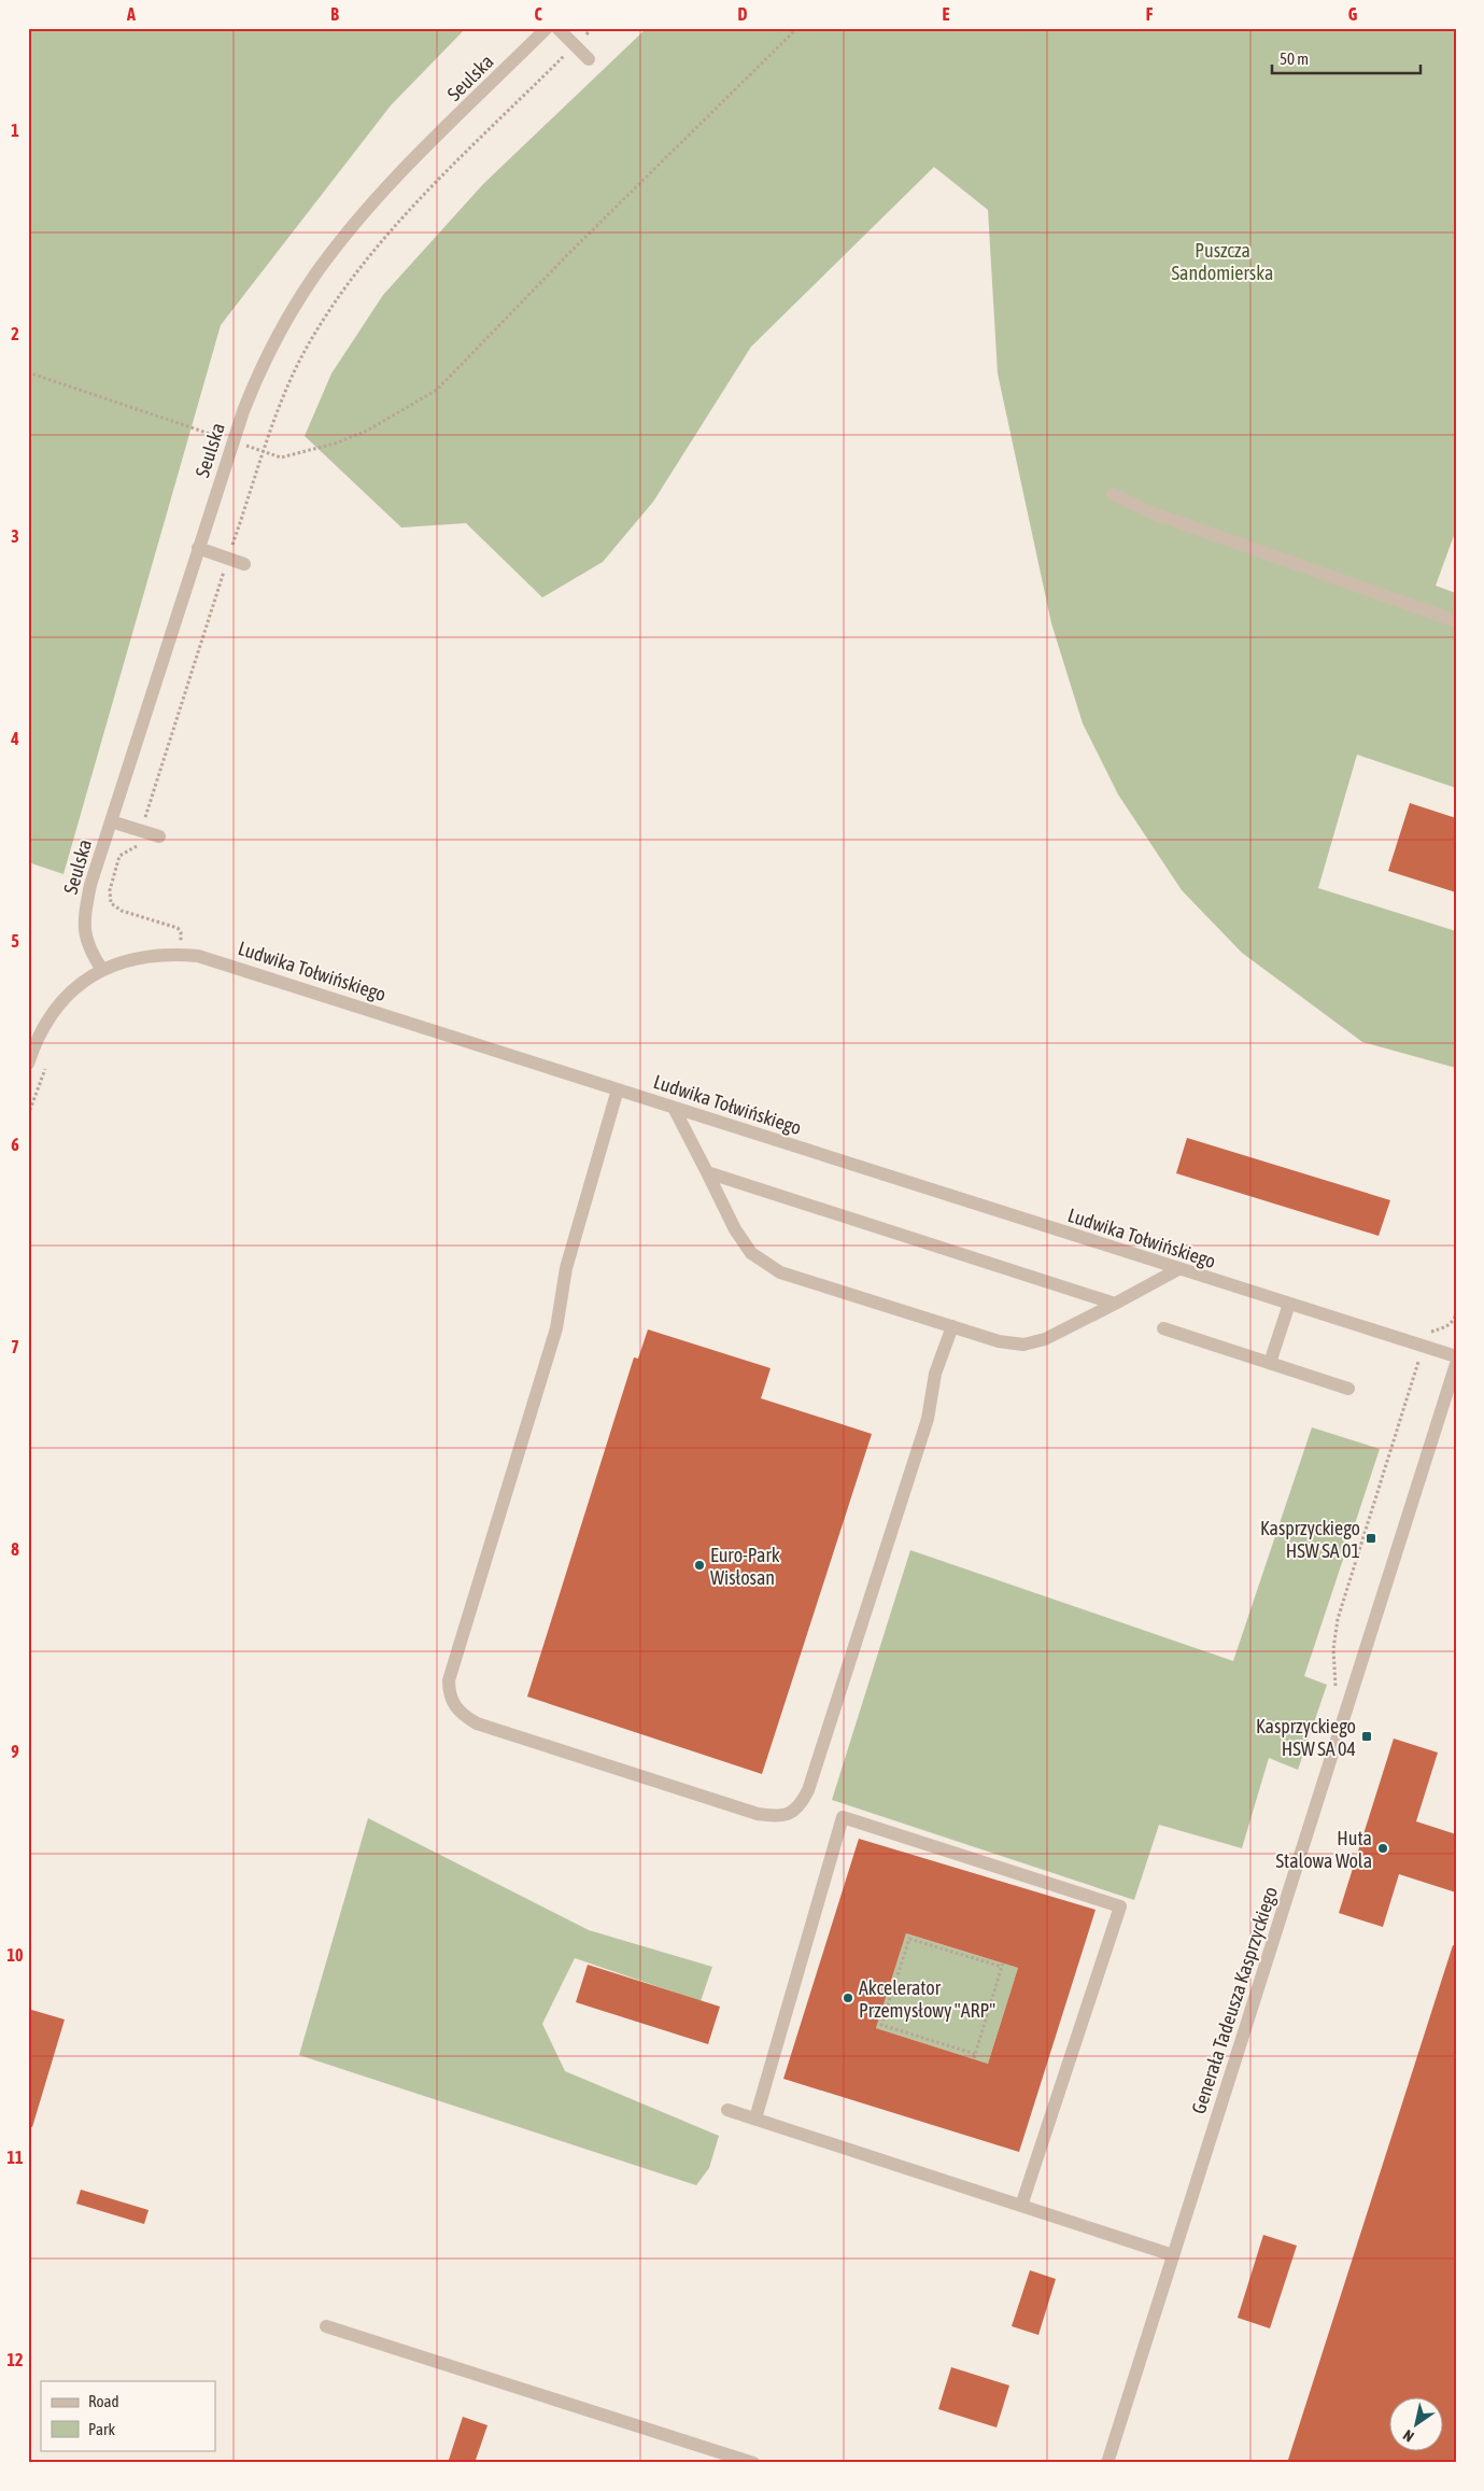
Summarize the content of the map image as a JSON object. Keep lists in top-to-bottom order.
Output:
{
  "streets": {
    "street": ["Seulska", "Ludwika Tołwińskiego", "Generała Tadeusza Kasprzyckiego"]
  },
  "crossings": [
    ["Seulska", "Ludwika Tołwińskiego"]
  ],
  "parks": ["Puszcza Sandomierska"],
  "places": {
    "transit": ["Kasprzyckiego HSW SA 01", "Kasprzyckiego HSW SA 04"],
    "other": ["Euro-Park Wisłosan", "Huta Stalowa Wola", "Akcelerator Przemysłowy \"ARP\""]
  },
  "legend": ["Road", "Park"],
  "scale_bar": "50 m",
  "north": "bottom left",
  "grid": {
    "columns": [
      "A",
      "B",
      "C",
      "D",
      "E",
      "F",
      "G"
    ],
    "rows": [
      "1",
      "2",
      "3",
      "4",
      "5",
      "6",
      "7",
      "8",
      "9",
      "10",
      "11",
      "12"
    ]
  }
}
